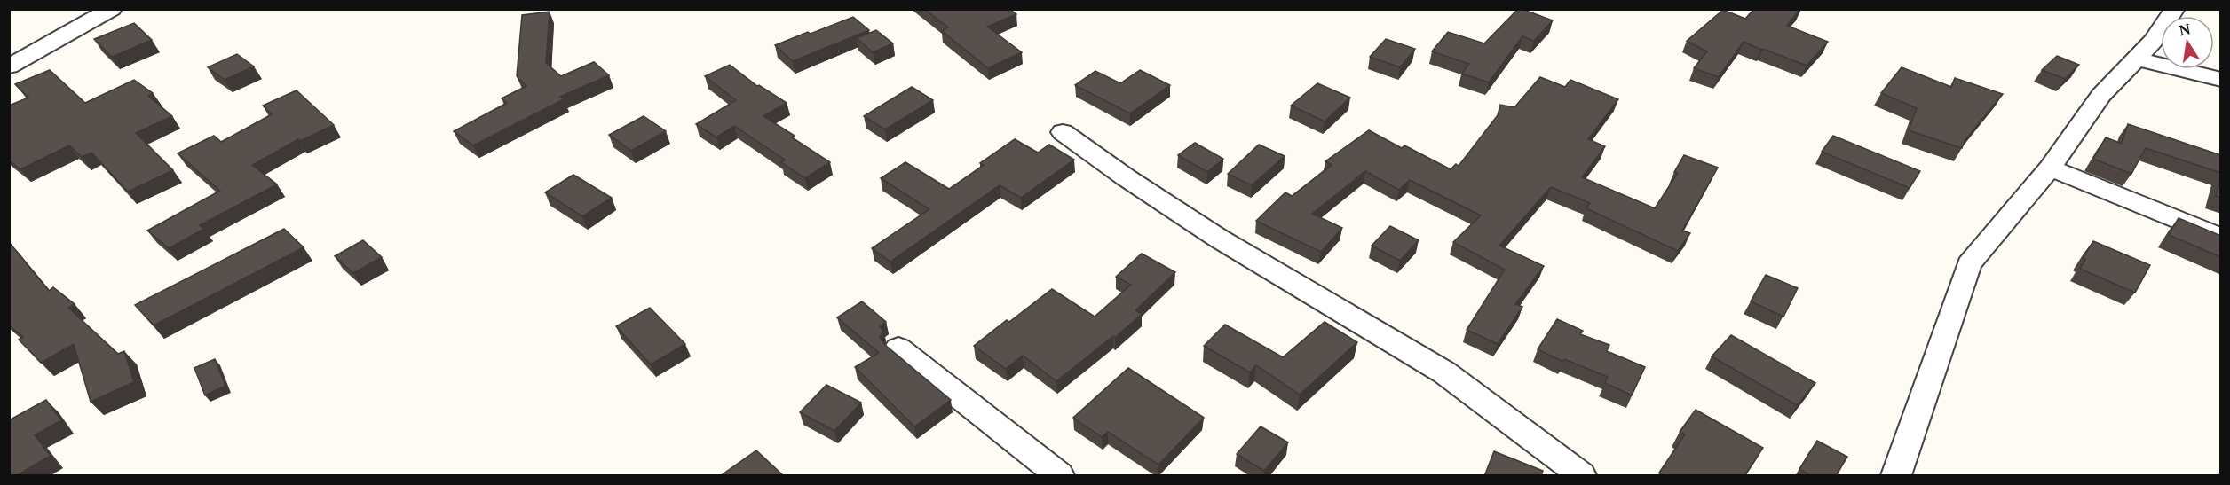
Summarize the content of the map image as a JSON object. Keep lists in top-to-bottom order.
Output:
{
  "north": "top"
}
